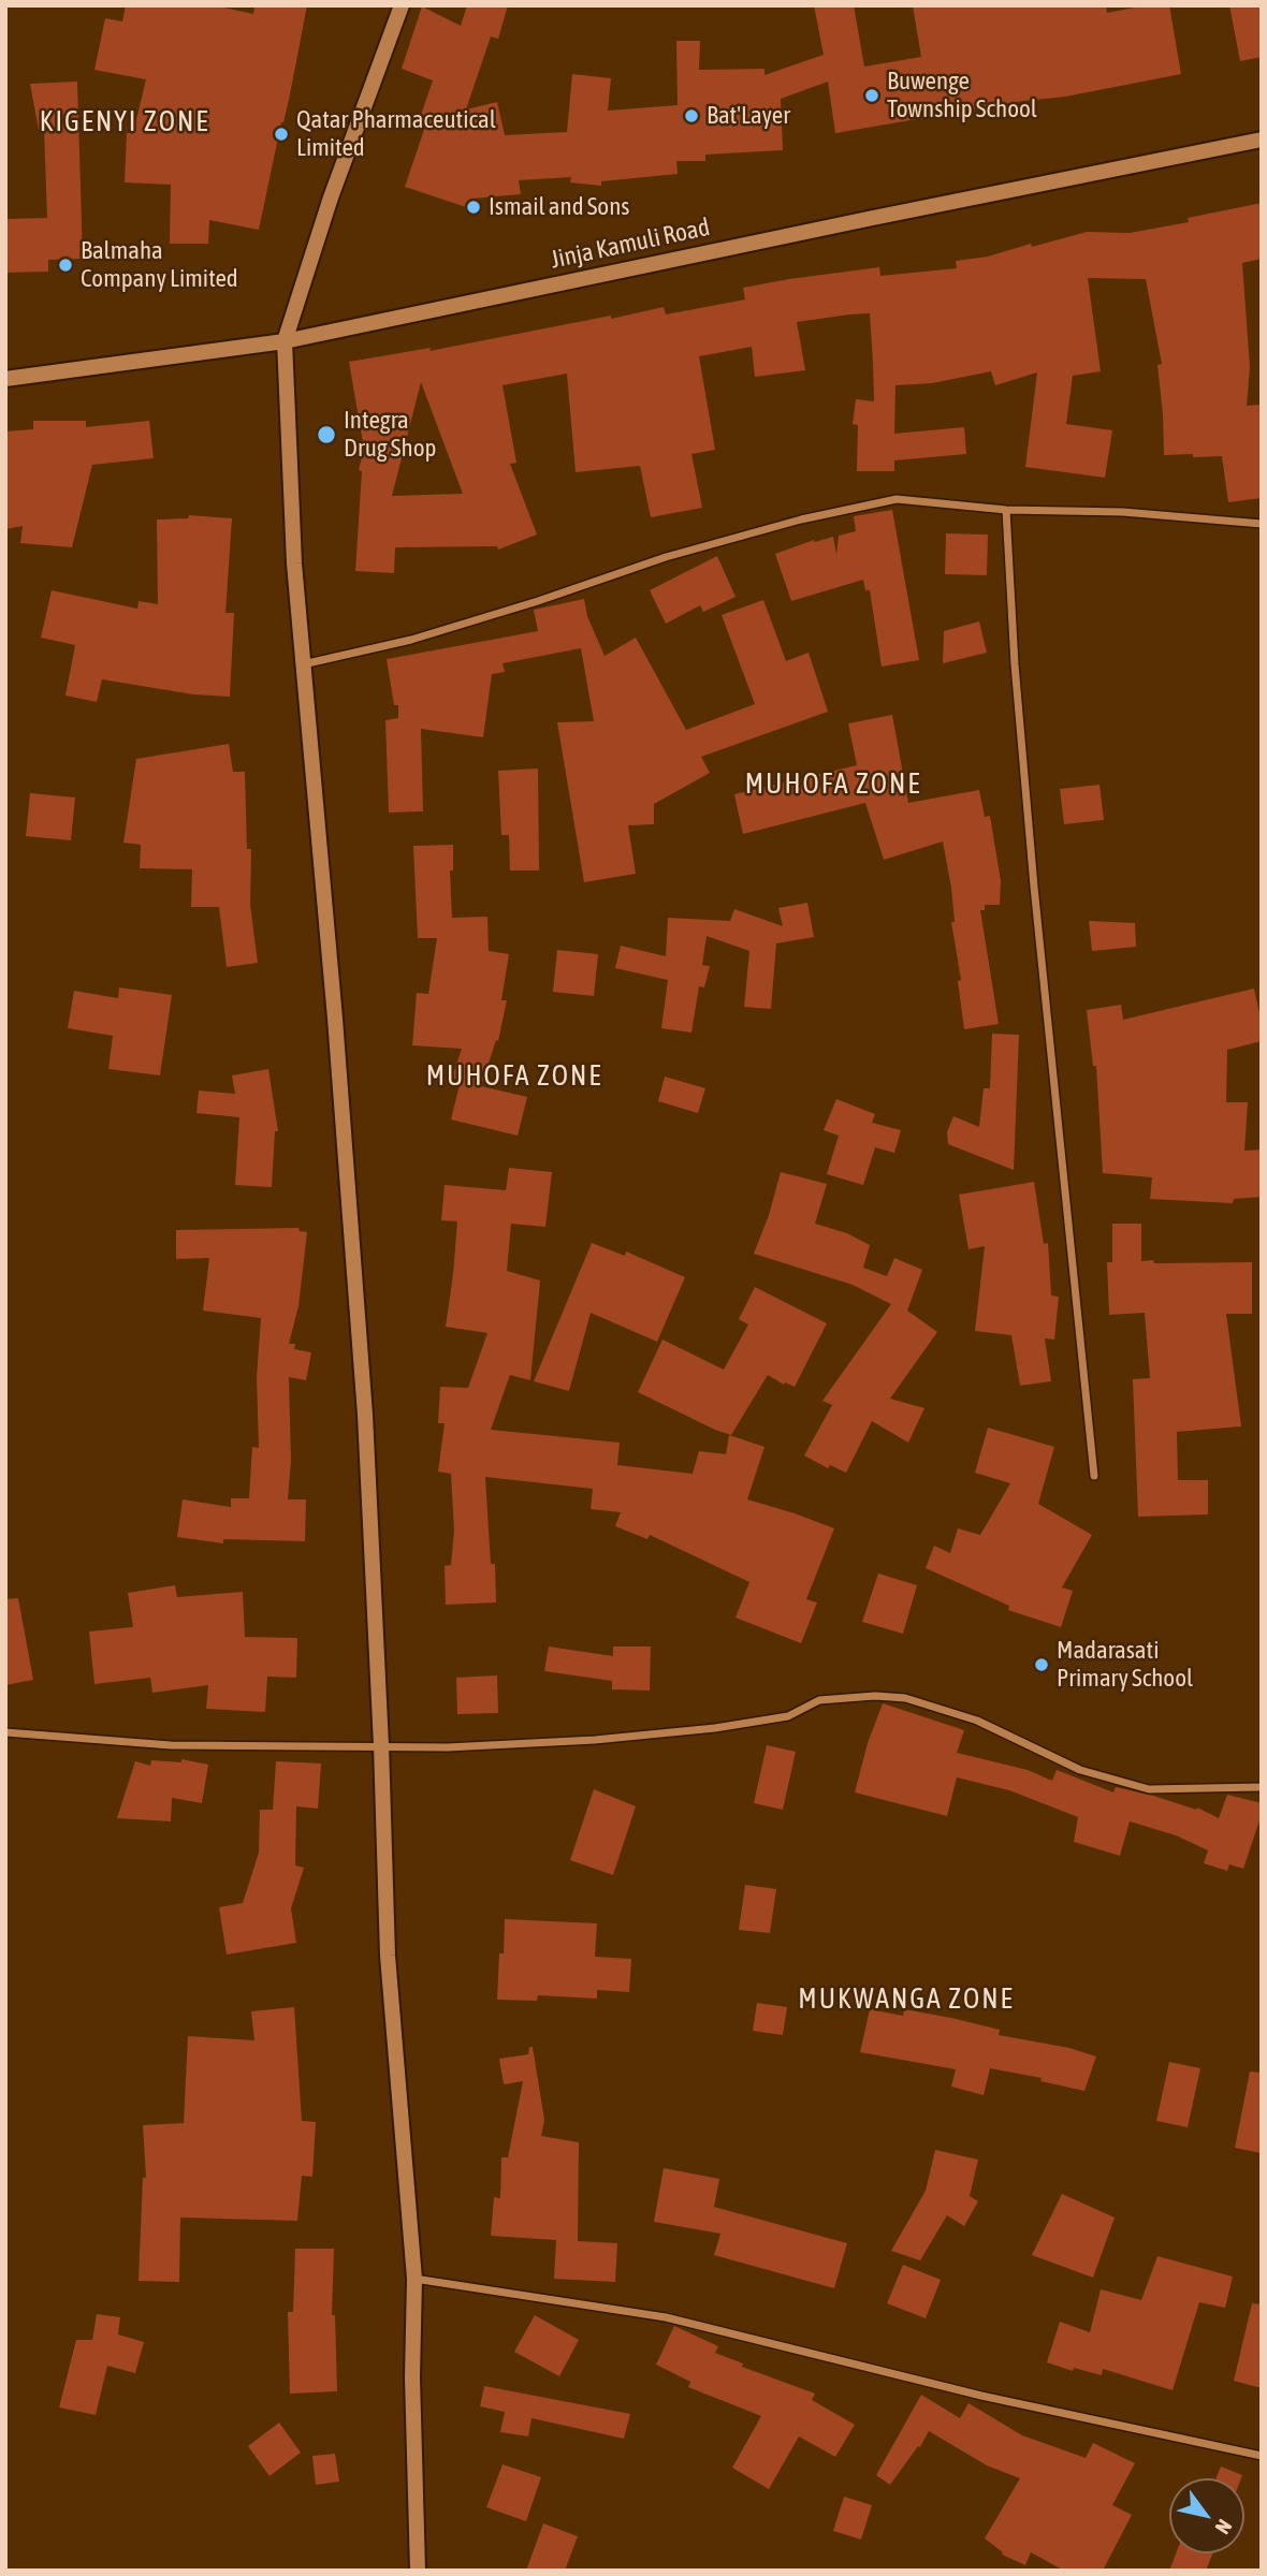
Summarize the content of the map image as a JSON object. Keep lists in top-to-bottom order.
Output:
{
  "streets": {
    "main road": ["Jinja Kamuli Road"]
  },
  "districts": [
    "KIGENYI ZONE",
    "MUHOFA ZONE",
    "MUHOFA ZONE",
    "MUKWANGA ZONE"
  ],
  "places": [
    "Buwenge Township School",
    "Bat'Layer",
    "Qatar Pharmaceutical Limited",
    "Ismail and Sons",
    "Balmaha Company Limited",
    "Integra Drug Shop",
    "Madarasati Primary School"
  ],
  "north": "bottom right"
}
